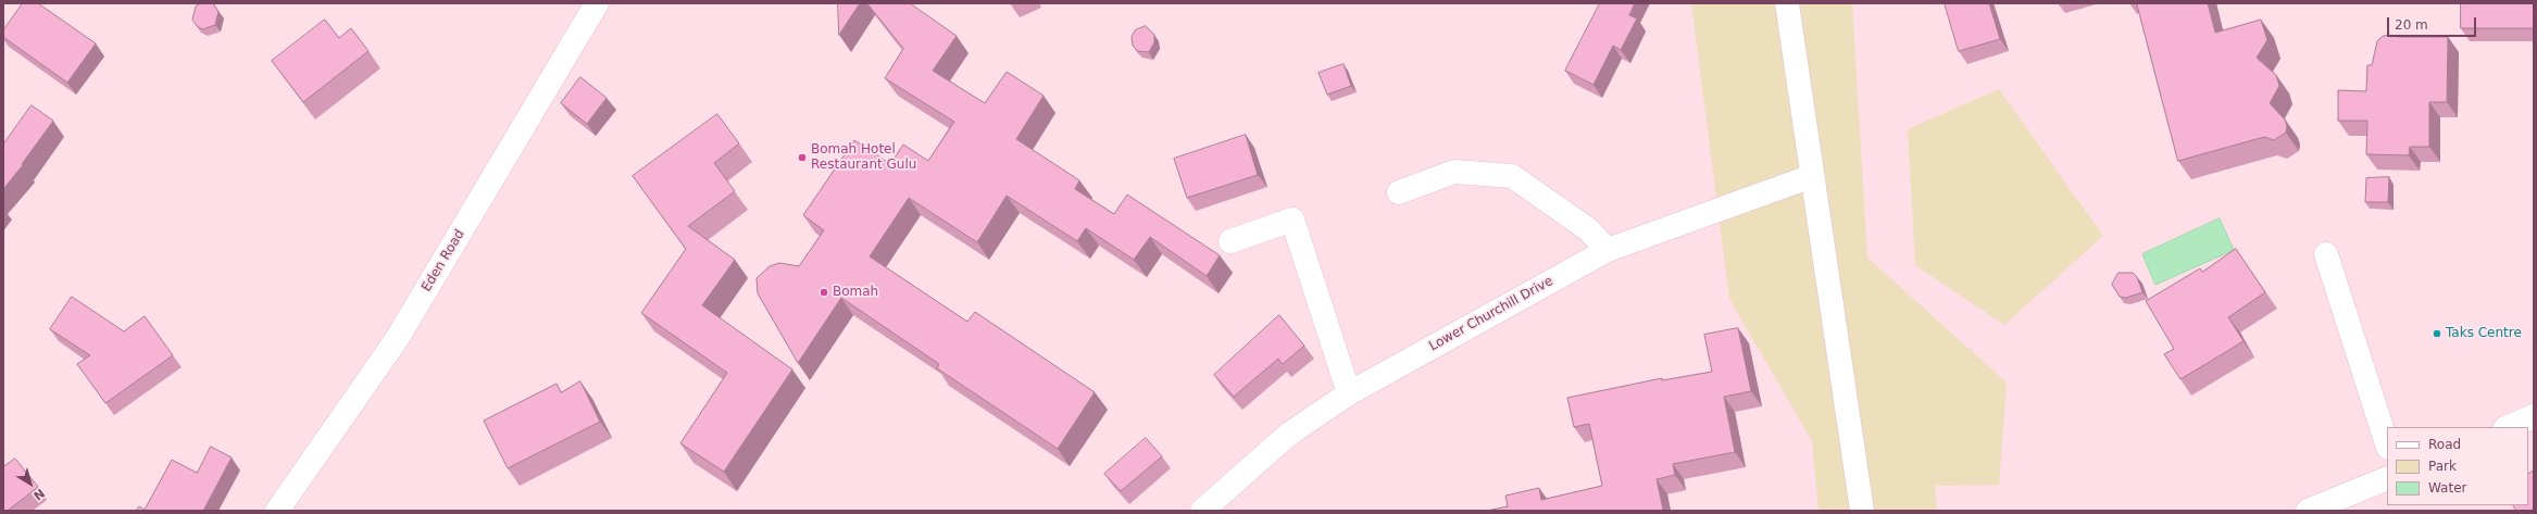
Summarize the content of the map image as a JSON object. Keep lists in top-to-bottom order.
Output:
{
  "streets": {
    "street": ["Eden Road", "Lower Churchill Drive"]
  },
  "places": ["Bomah Hotel Restaurant Gulu", "Bomah", "Taks Centre"],
  "legend": ["Road", "Park", "Water"],
  "scale_bar": "20 m",
  "north": "bottom right"
}
